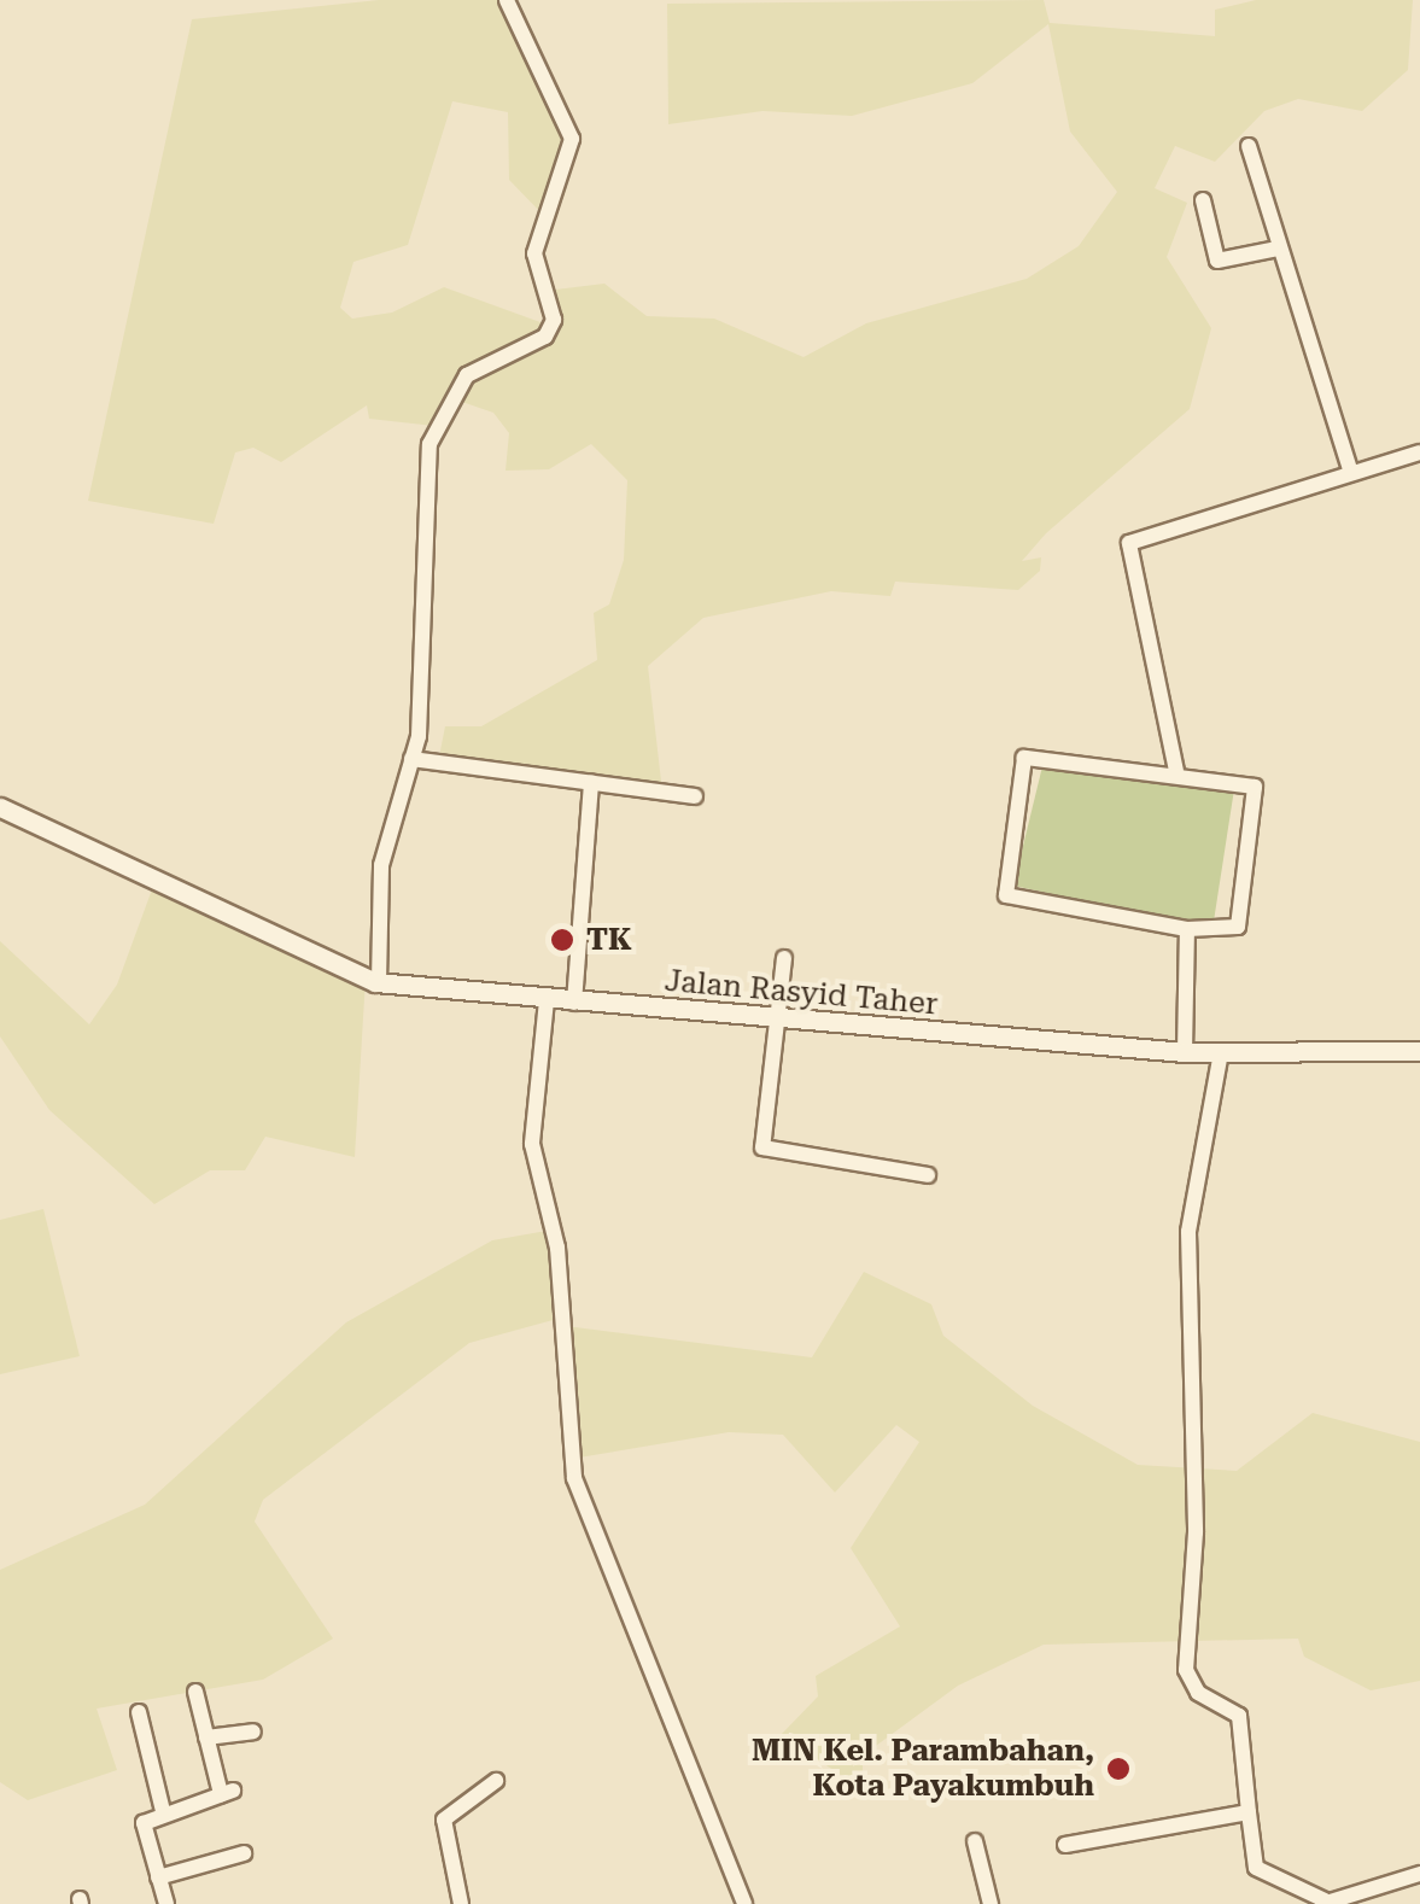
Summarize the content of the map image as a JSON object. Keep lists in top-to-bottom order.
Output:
{
  "streets": {
    "street": ["Jalan Rasyid Taher"]
  },
  "places": ["TK", "MIN Kel. Parambahan, Kota Payakumbuh"]
}
